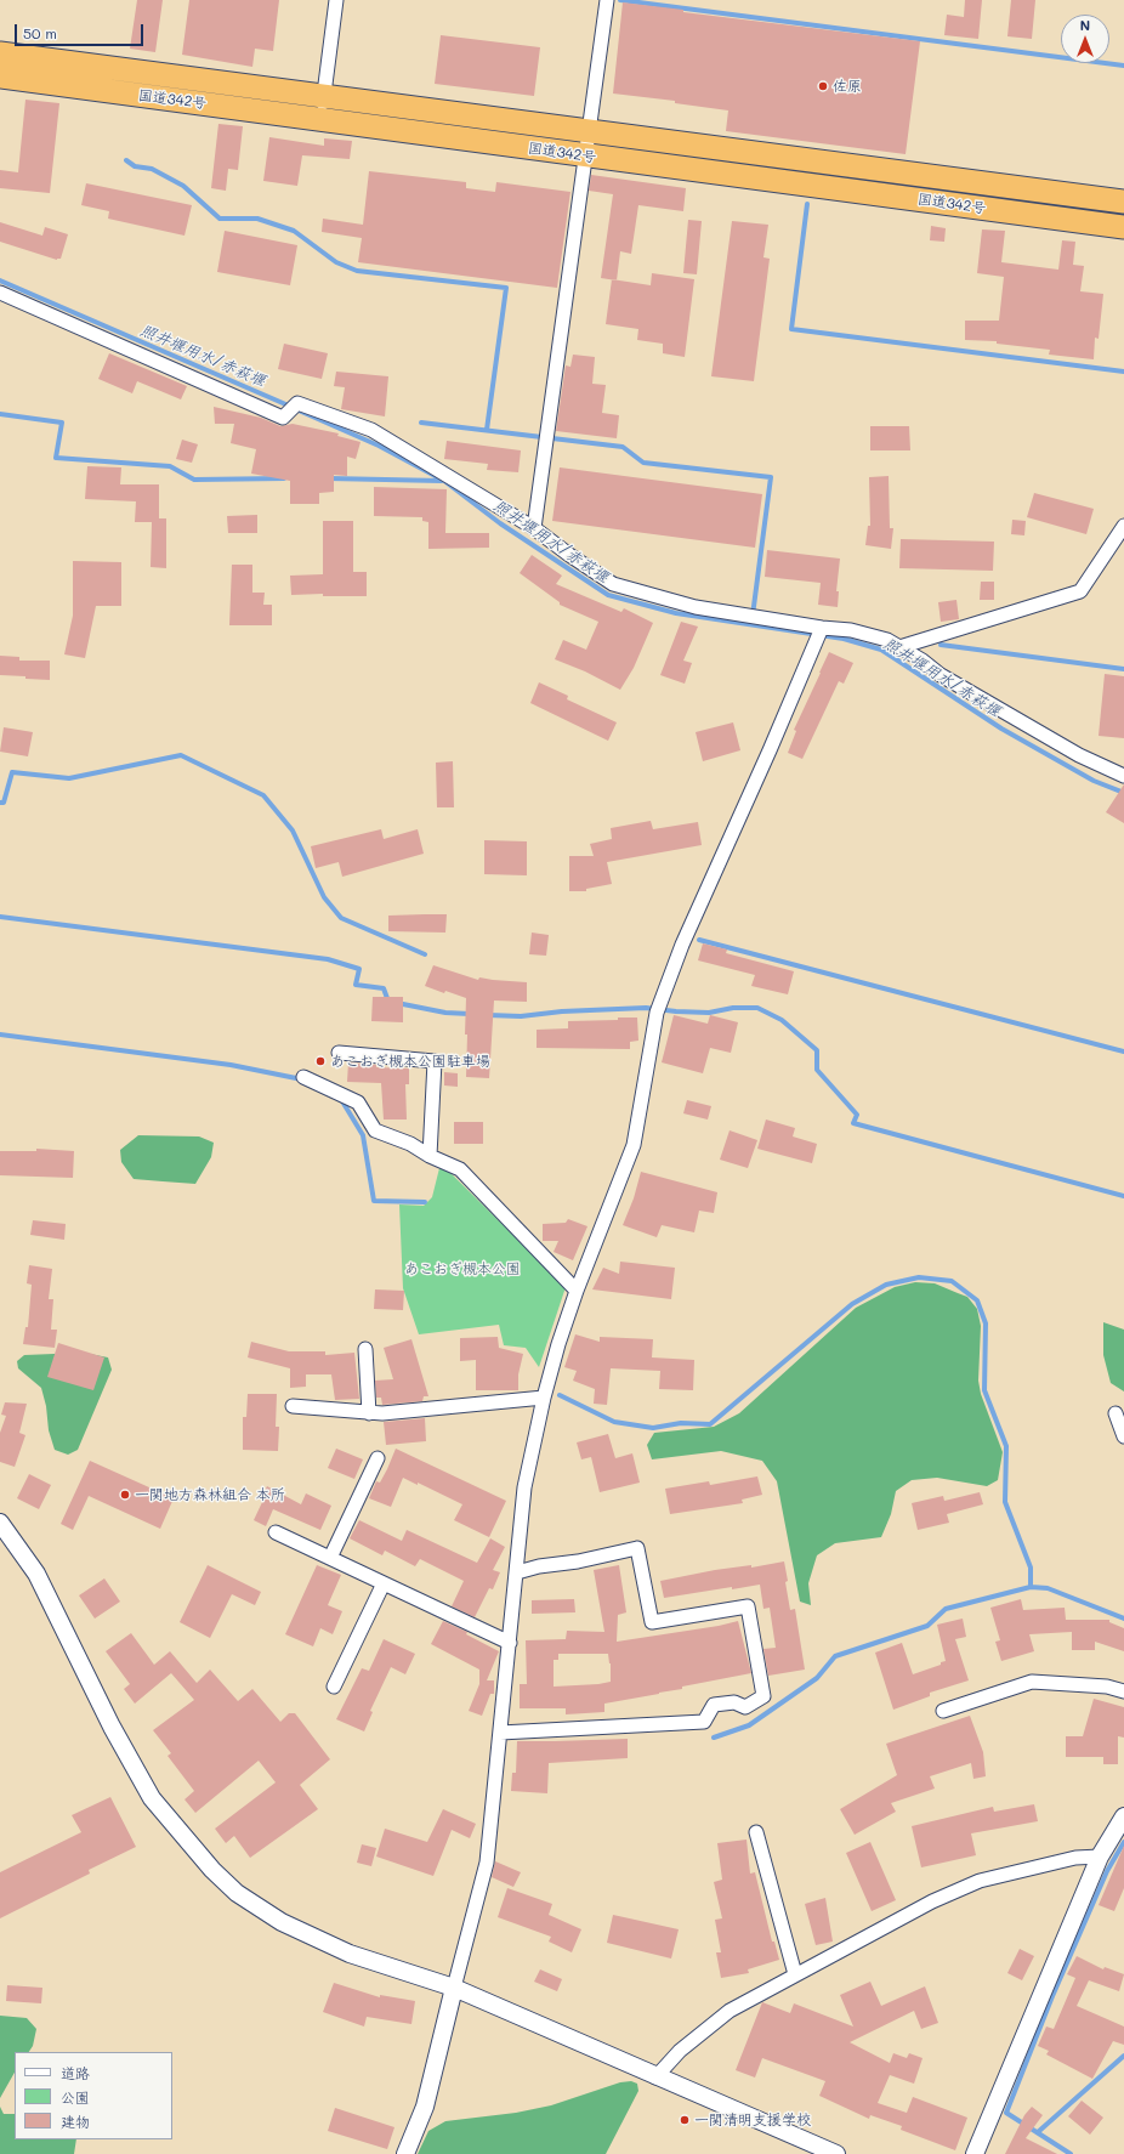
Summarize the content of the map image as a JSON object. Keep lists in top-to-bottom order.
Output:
{
  "streets": {
    "highway": ["国道342号"]
  },
  "water": ["照井堰用水/赤萩堰"],
  "parks": ["あこおぎ槻本公園"],
  "places": [
    "佐原",
    "あこおぎ槻本公園駐車場",
    "一関地方森林組合 本所",
    "一関清明支援学校"
  ],
  "legend": ["道路", "公園", "建物"],
  "scale_bar": "50 m",
  "north": "top"
}
